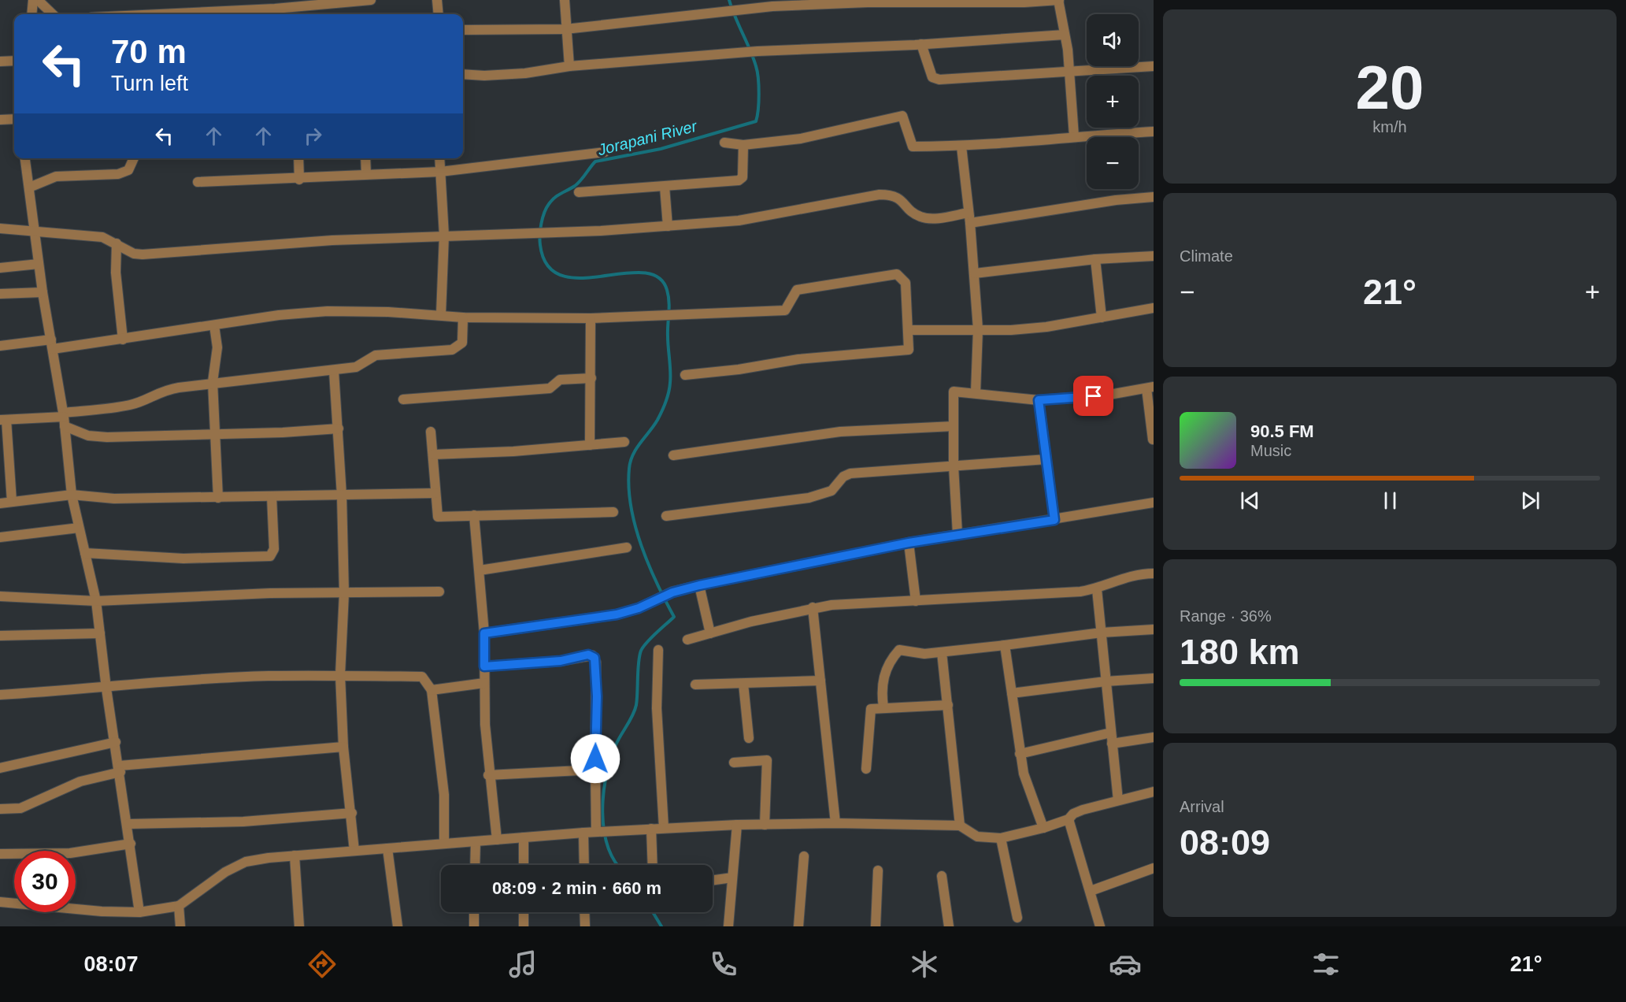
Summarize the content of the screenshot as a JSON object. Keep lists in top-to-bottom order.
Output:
{
  "water": ["Jorapani River"],
  "page": {
    "tile": [
      ["20", "km/h"],
      "Climate",
      ["Range · 36%", "180 km"],
      ["Arrival", "08:09"]
    ],
    "map_buttons": ["+", "−"],
    "turn": ["70 m", "Turn left"],
    "heat": ["−", "21°", "+"],
    "song": ["90.5 FM", "Music"],
    "limit": "30",
    "trip": "08:09 · 2 min · 660 m",
    "tabs": ["08:07", "21°"]
  }
}
